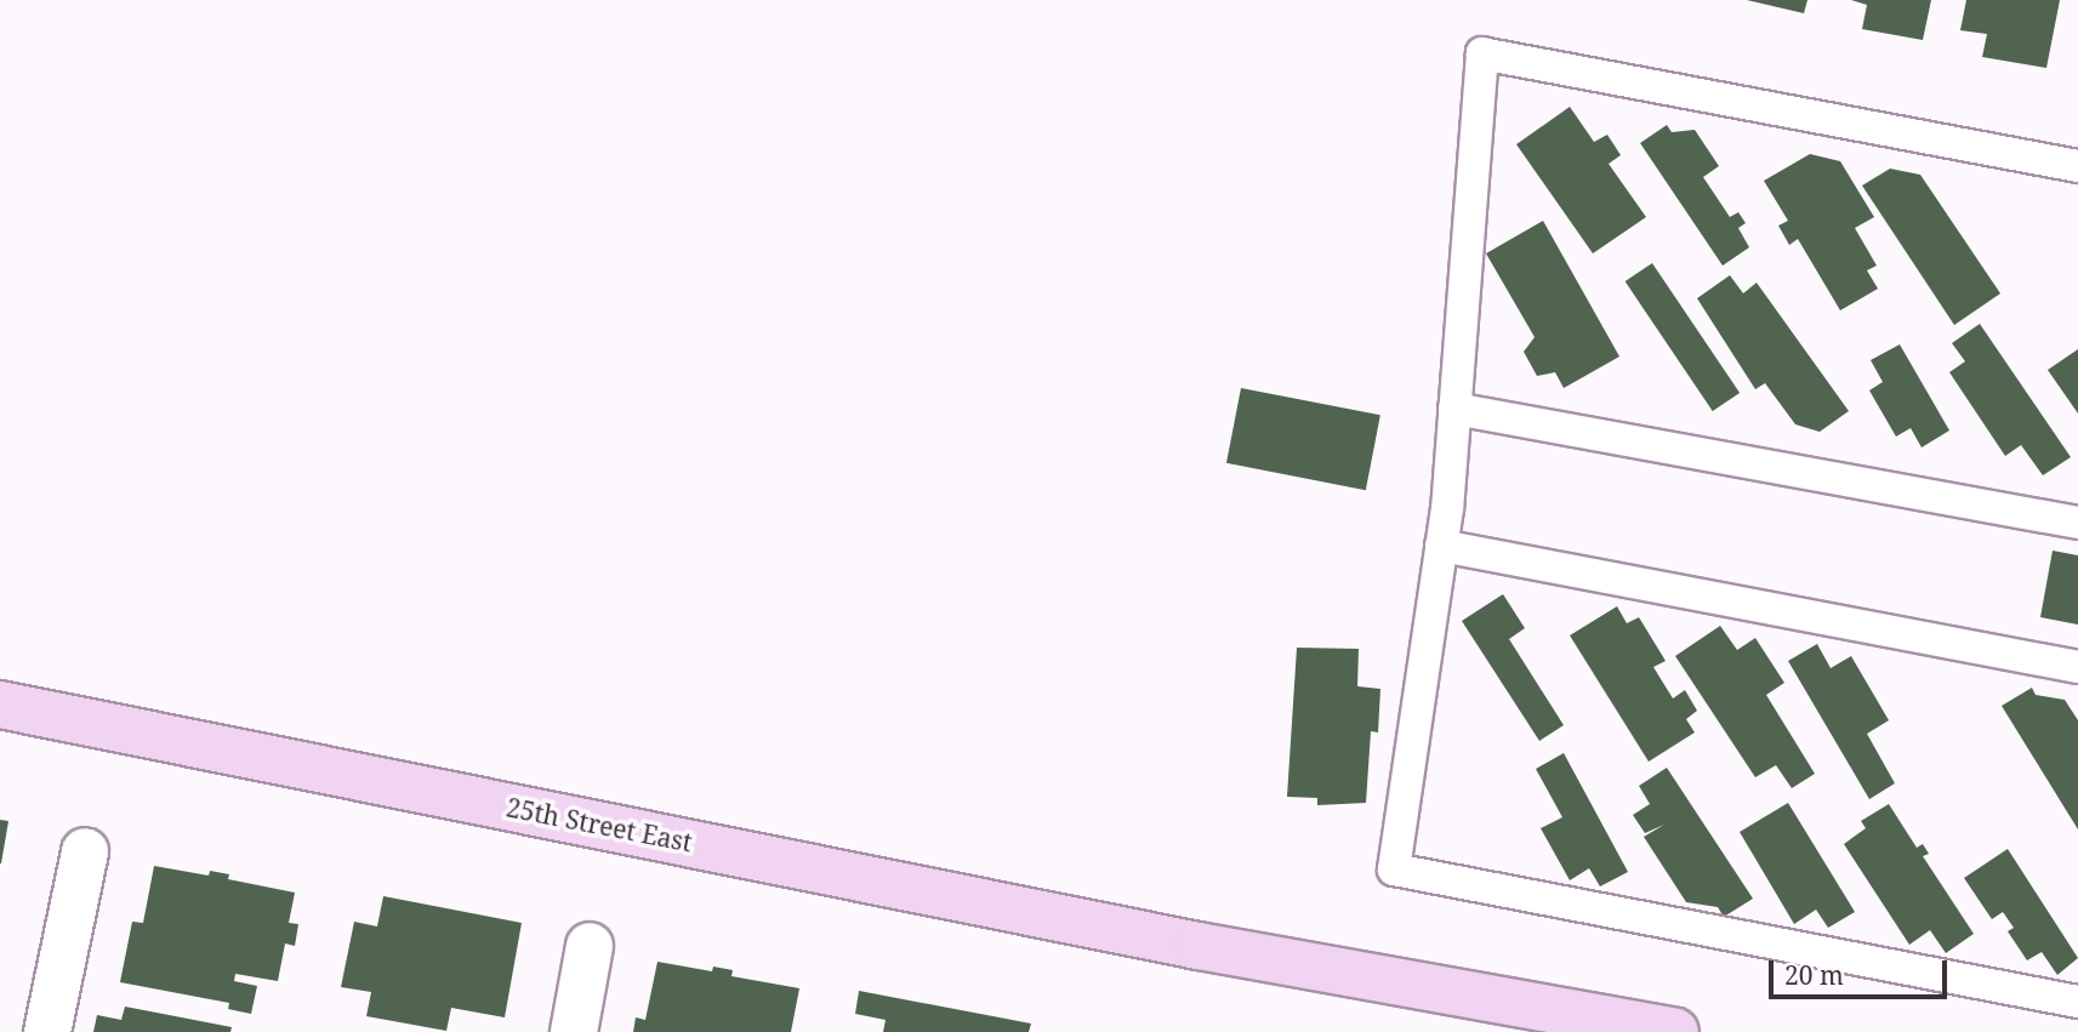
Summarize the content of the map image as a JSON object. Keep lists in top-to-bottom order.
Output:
{
  "streets": {
    "street": ["25th Street East"]
  },
  "scale_bar": "20 m"
}
